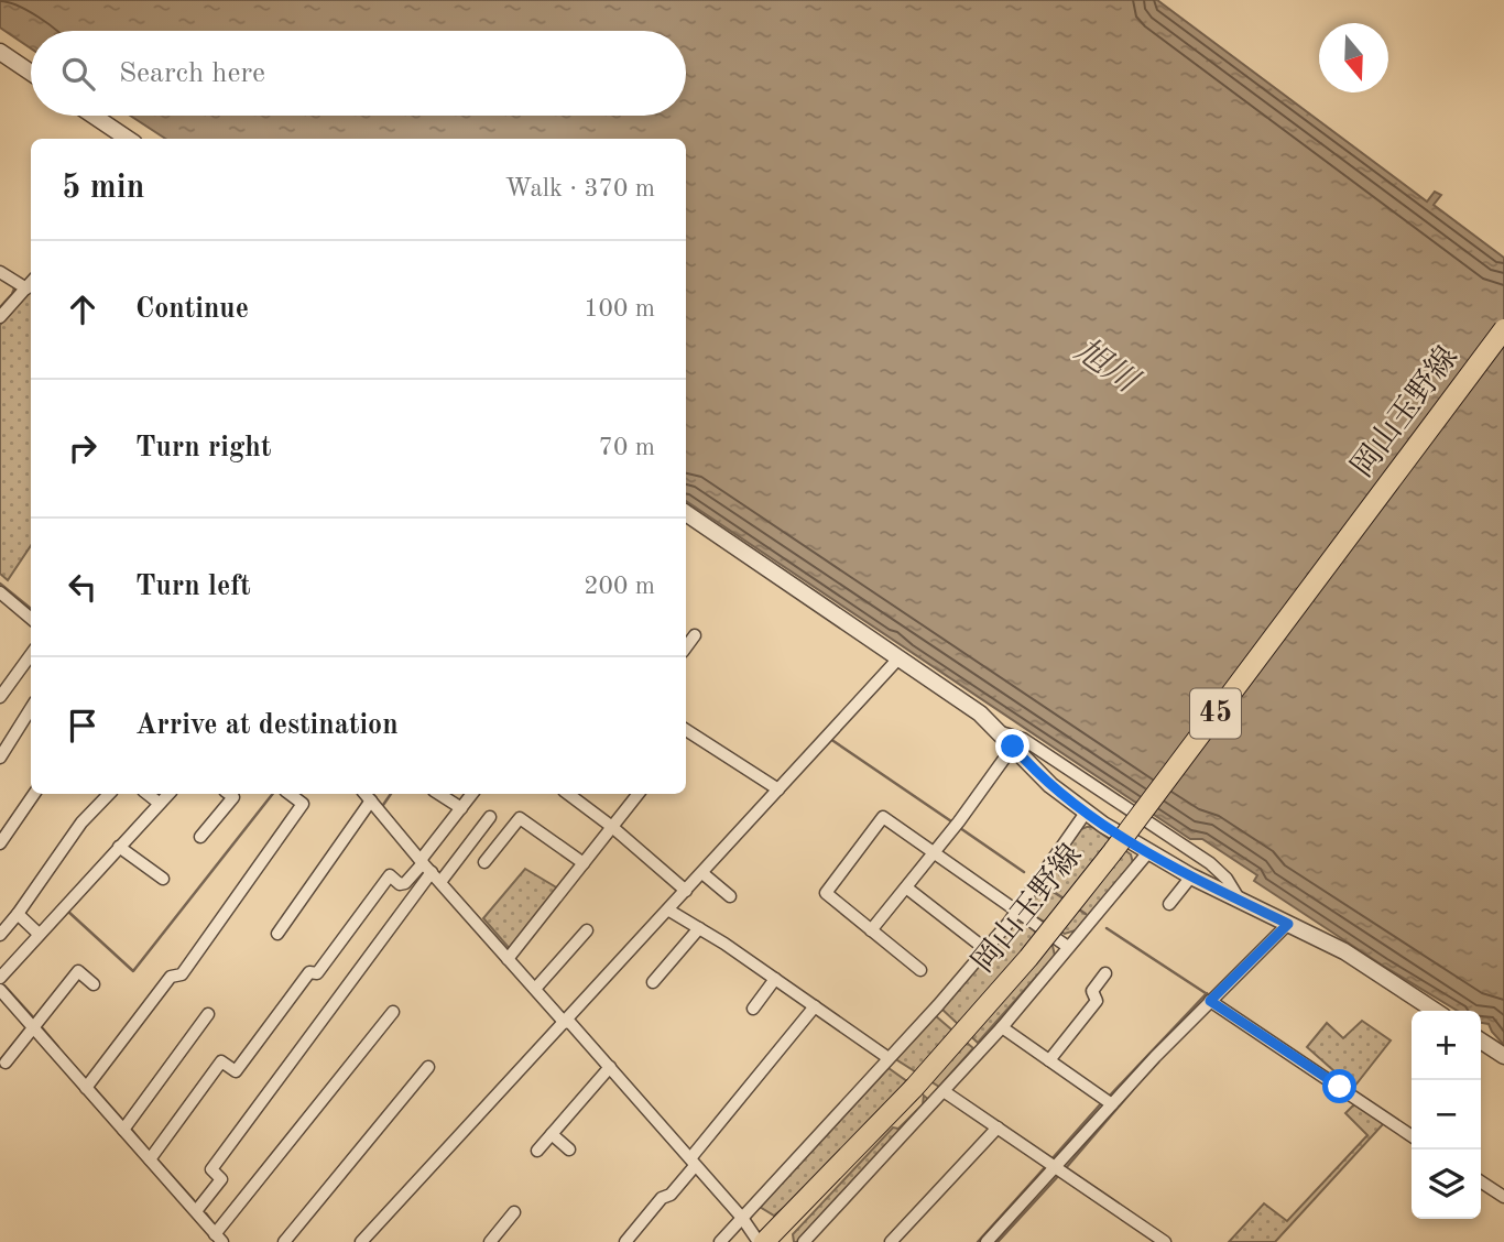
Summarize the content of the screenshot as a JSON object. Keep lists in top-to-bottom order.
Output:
{
  "streets": {
    "main road": ["岡山玉野線", "45"]
  },
  "water": ["旭川"],
  "north": "bottom",
  "page": {
    "search": "Search here",
    "heading": ["5 min", "Walk · 370 m"],
    "list": [
      ["Continue", "100 m"],
      ["Turn right", "70 m"],
      ["Turn left", "200 m"],
      "Arrive at destination"
    ],
    "map_buttons": ["+", "−"]
  }
}
